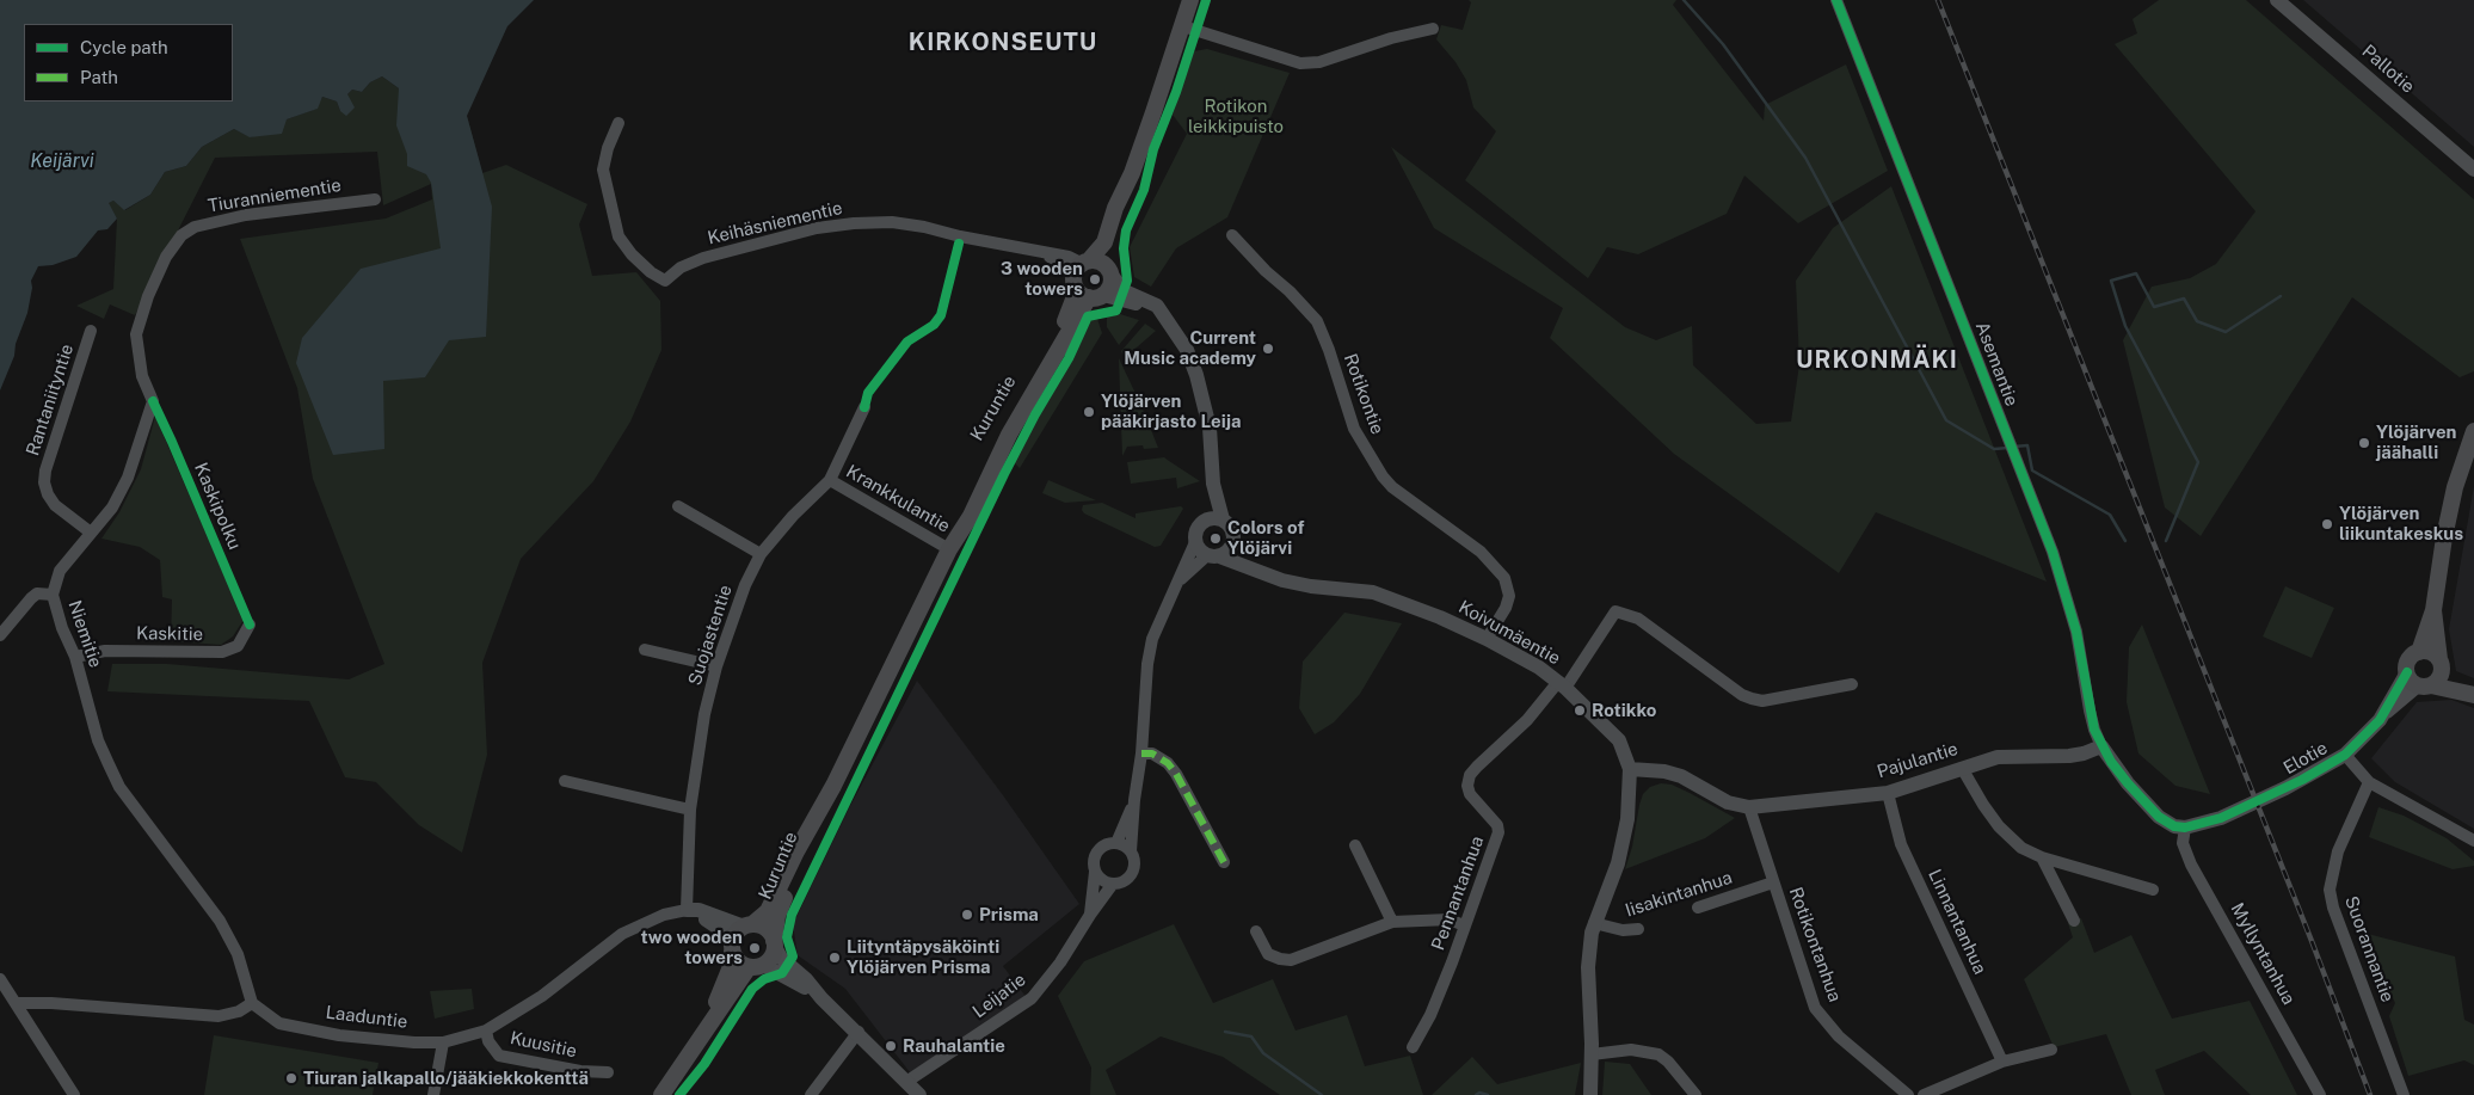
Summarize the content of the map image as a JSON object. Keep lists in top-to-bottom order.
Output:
{
  "streets": {
    "main road": ["Kuruntie"],
    "street": [
      "Pallotie",
      "Tiuranniementie",
      "Keihäsniementie",
      "Asemantie",
      "Rotikontie",
      "Rantaniityntie",
      "Krankkulantie",
      "Koivumäentie",
      "Niemitie",
      "Kaskitie",
      "Suojastentie",
      "Elotie",
      "Pajulantie",
      "Pennantanhua",
      "Iisakintanhua",
      "Linnantanhua",
      "Rotikontanhua",
      "Suorannantie",
      "Myllyntanhua",
      "Leijatie",
      "Laaduntie",
      "Kuusitie"
    ],
    "cycle path": ["Kaskipolku"]
  },
  "crossings": [
    ["Tiuranniementie", "Niemitie"],
    ["Keihäsniementie", "Kuruntie"],
    ["Asemantie", "Pajulantie"],
    ["Rotikontie", "Koivumäentie"],
    ["Rantaniityntie", "Niemitie"],
    ["Kuruntie", "Krankkulantie"],
    ["Kuruntie", "Laaduntie"],
    ["Krankkulantie", "Suojastentie"],
    ["Koivumäentie", "Pajulantie"],
    ["Koivumäentie", "Pennantanhua"],
    ["Koivumäentie", "Iisakintanhua"],
    ["Koivumäentie", "Leijatie"],
    ["Niemitie", "Kaskitie"],
    ["Niemitie", "Laaduntie"],
    ["Suojastentie", "Laaduntie"],
    ["Elotie", "Myllyntanhua"],
    ["Pajulantie", "Linnantanhua"],
    ["Pajulantie", "Rotikontanhua"],
    ["Iisakintanhua", "Rotikontanhua"],
    ["Laaduntie", "Kuusitie"]
  ],
  "districts": ["KIRKONSEUTU", "URKONMÄKI"],
  "water": ["Keijärvi"],
  "parks": ["Rotikon leikkipuisto"],
  "places": [
    "3 wooden towers",
    "Current Music academy",
    "Ylöjärven pääkirjasto Leija",
    "Ylöjärven jäähalli",
    "Ylöjärven liikuntakeskus",
    "Colors of Ylöjärvi",
    "Rotikko",
    "Prisma",
    "two wooden towers",
    "Liityntäpysäköinti Ylöjärven Prisma",
    "Rauhalantie",
    "Tiuran jalkapallo/jääkiekkokenttä"
  ],
  "legend": ["Cycle path", "Path"]
}
